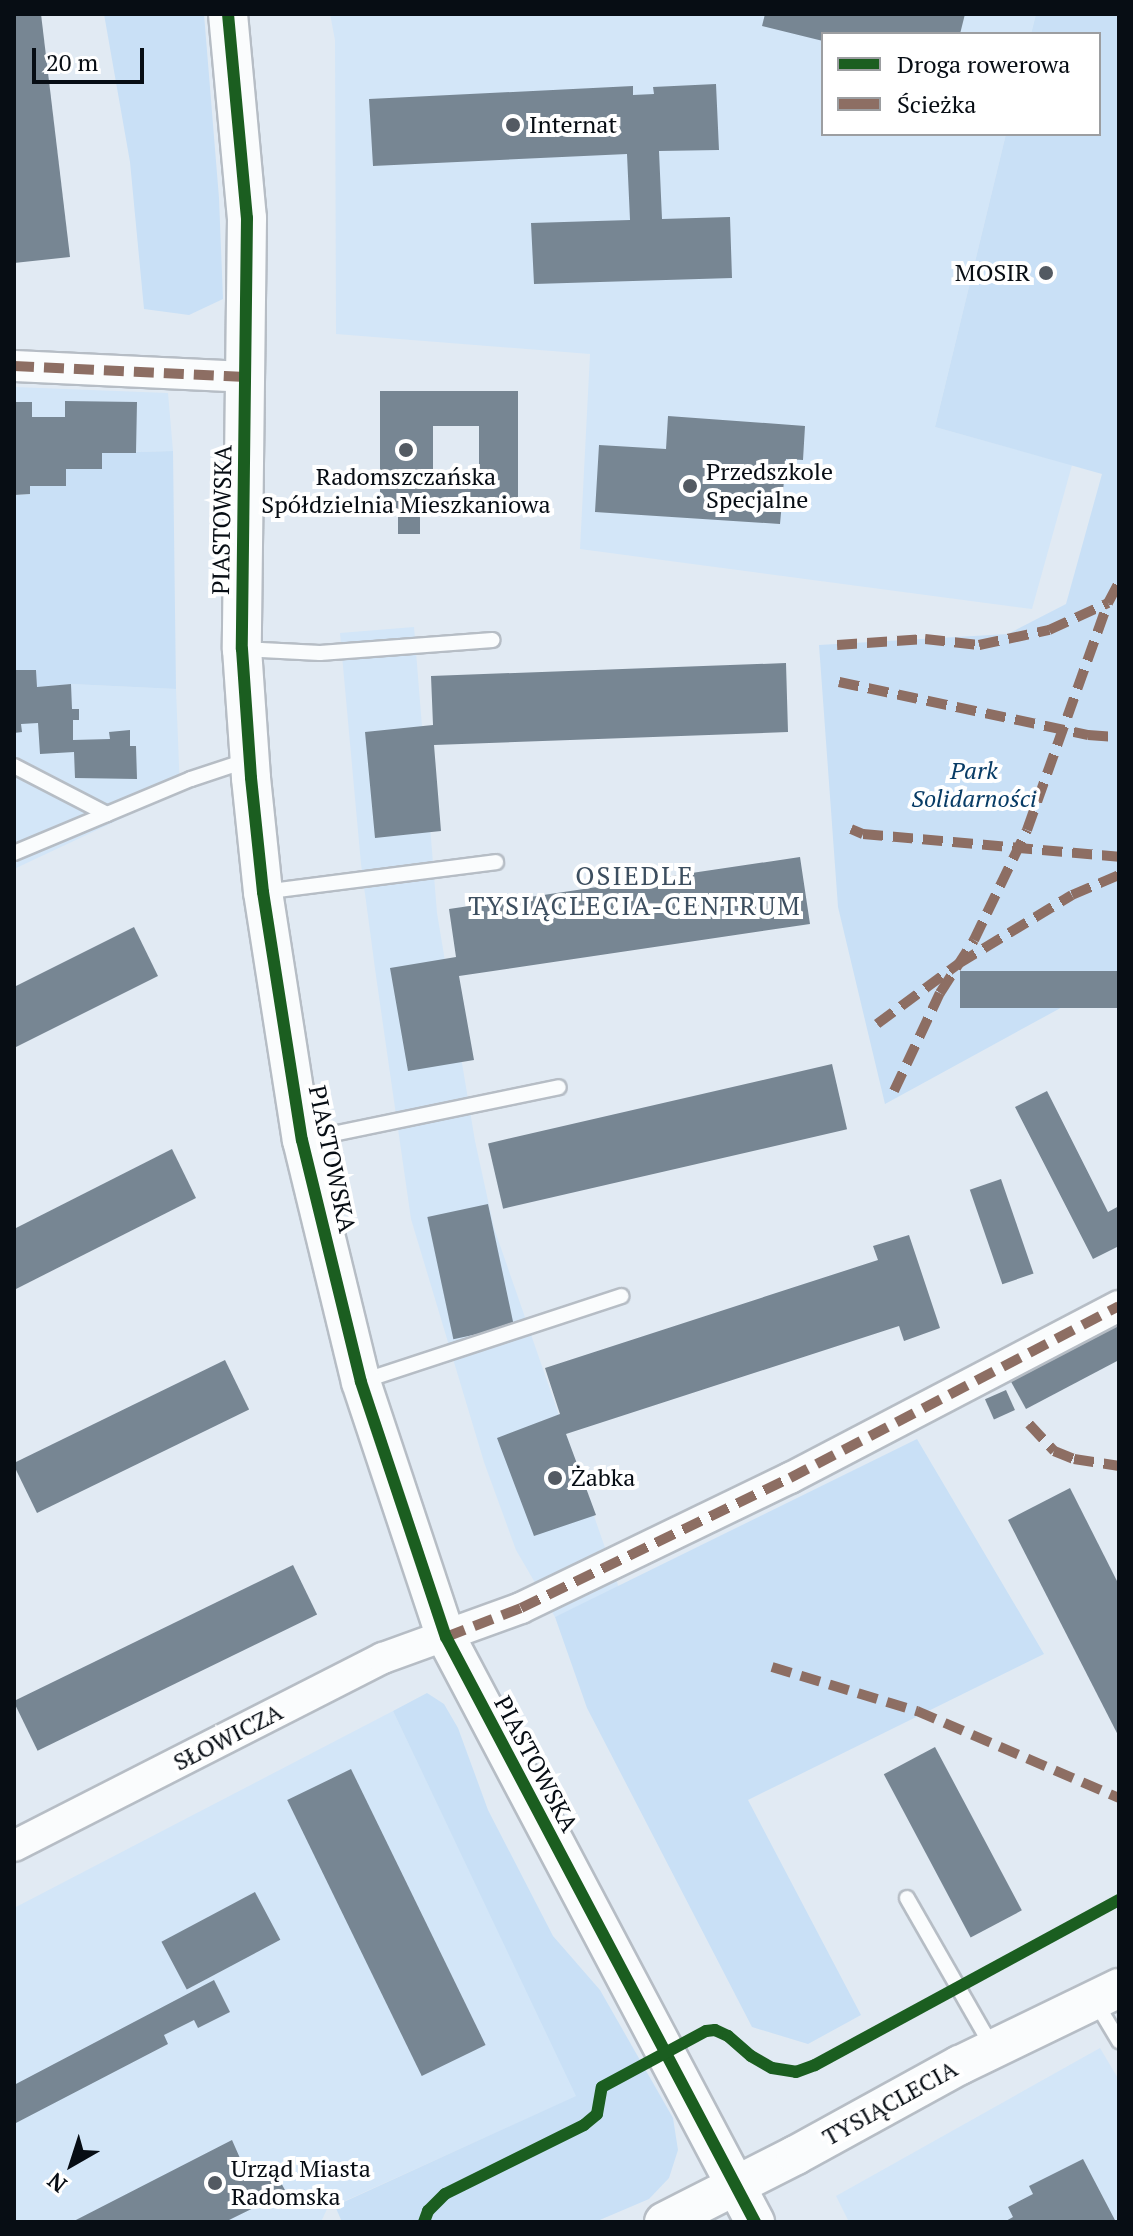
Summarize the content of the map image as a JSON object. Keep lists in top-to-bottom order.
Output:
{
  "streets": {
    "street": ["PIASTOWSKA", "SŁOWICZA", "TYSIĄCLECIA"]
  },
  "crossings": [
    ["PIASTOWSKA", "SŁOWICZA"],
    ["PIASTOWSKA", "TYSIĄCLECIA"]
  ],
  "districts": ["OSIEDLE TYSIĄCLECIA-CENTRUM"],
  "parks": ["Park Solidarności"],
  "places": [
    "Internat",
    "MOSIR",
    "Radomszczańska Spółdzielnia Mieszkaniowa",
    "Przedszkole Specjalne",
    "Żabka",
    "Urząd Miasta Radomska"
  ],
  "legend": ["Droga rowerowa", "Ścieżka"],
  "scale_bar": "20 m",
  "north": "bottom left"
}
